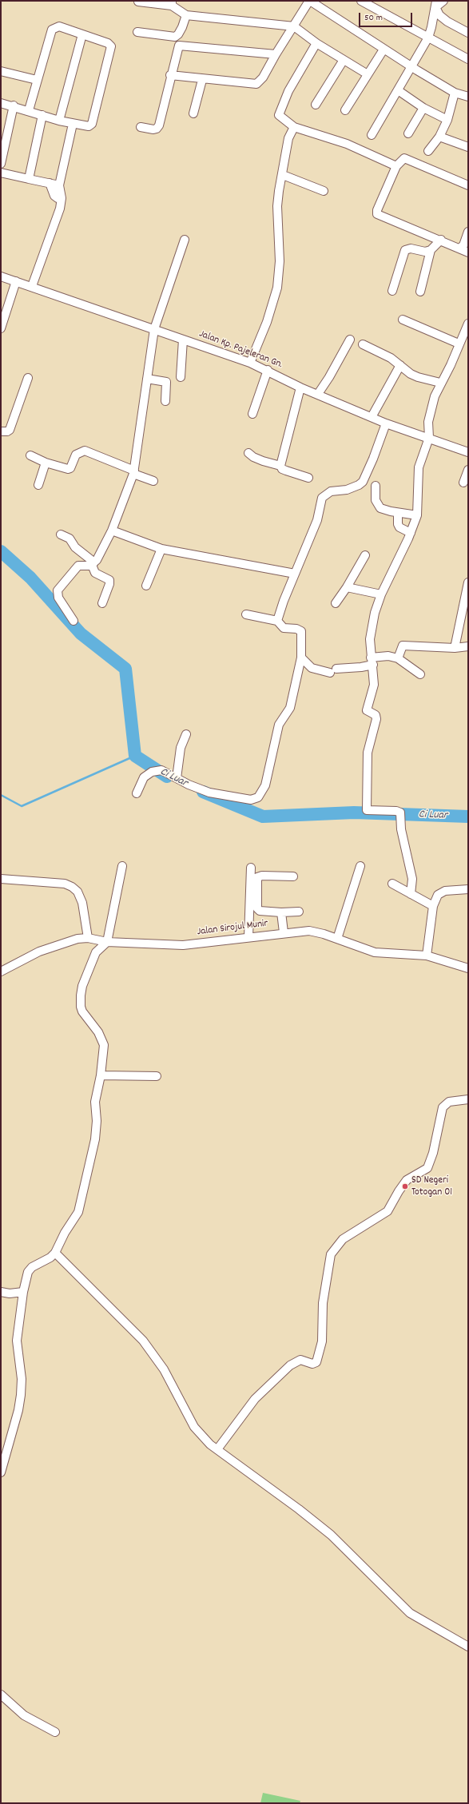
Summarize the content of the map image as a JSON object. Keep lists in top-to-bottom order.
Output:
{
  "streets": {
    "street": ["Jalan Kp. Pajeleran Gn.", "Jalan Sirojul Munir"]
  },
  "water": ["Ci Luar"],
  "places": ["SD Negeri Totogan 01"],
  "scale_bar": "50 m"
}
